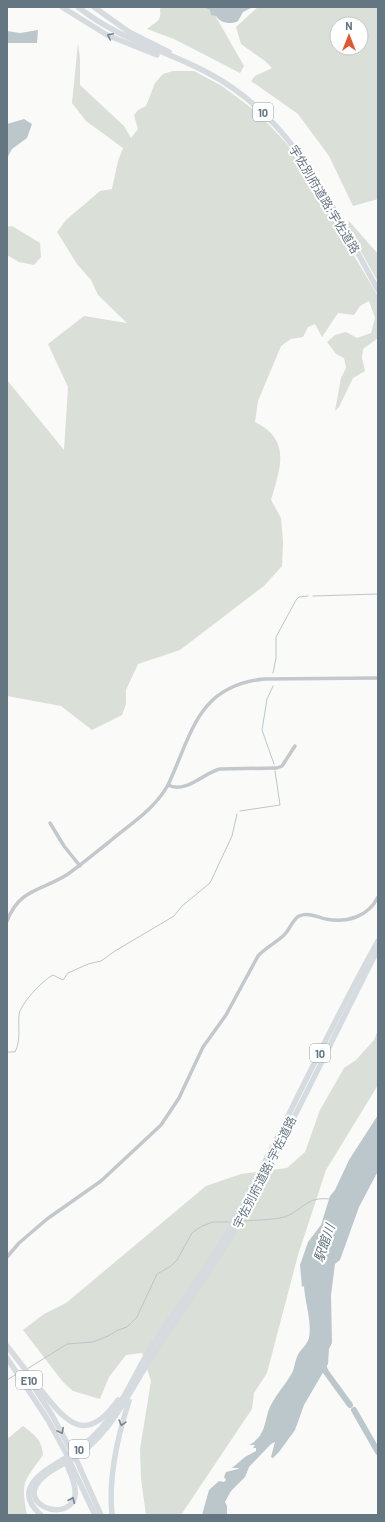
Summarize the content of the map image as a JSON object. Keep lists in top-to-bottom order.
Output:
{
  "streets": {
    "highway": ["10", "宇佐別府道路;宇佐道路", "E10"]
  },
  "crossings": [
    ["10", "宇佐別府道路;宇佐道路"]
  ],
  "water": ["駅館川"],
  "north": "top"
}
